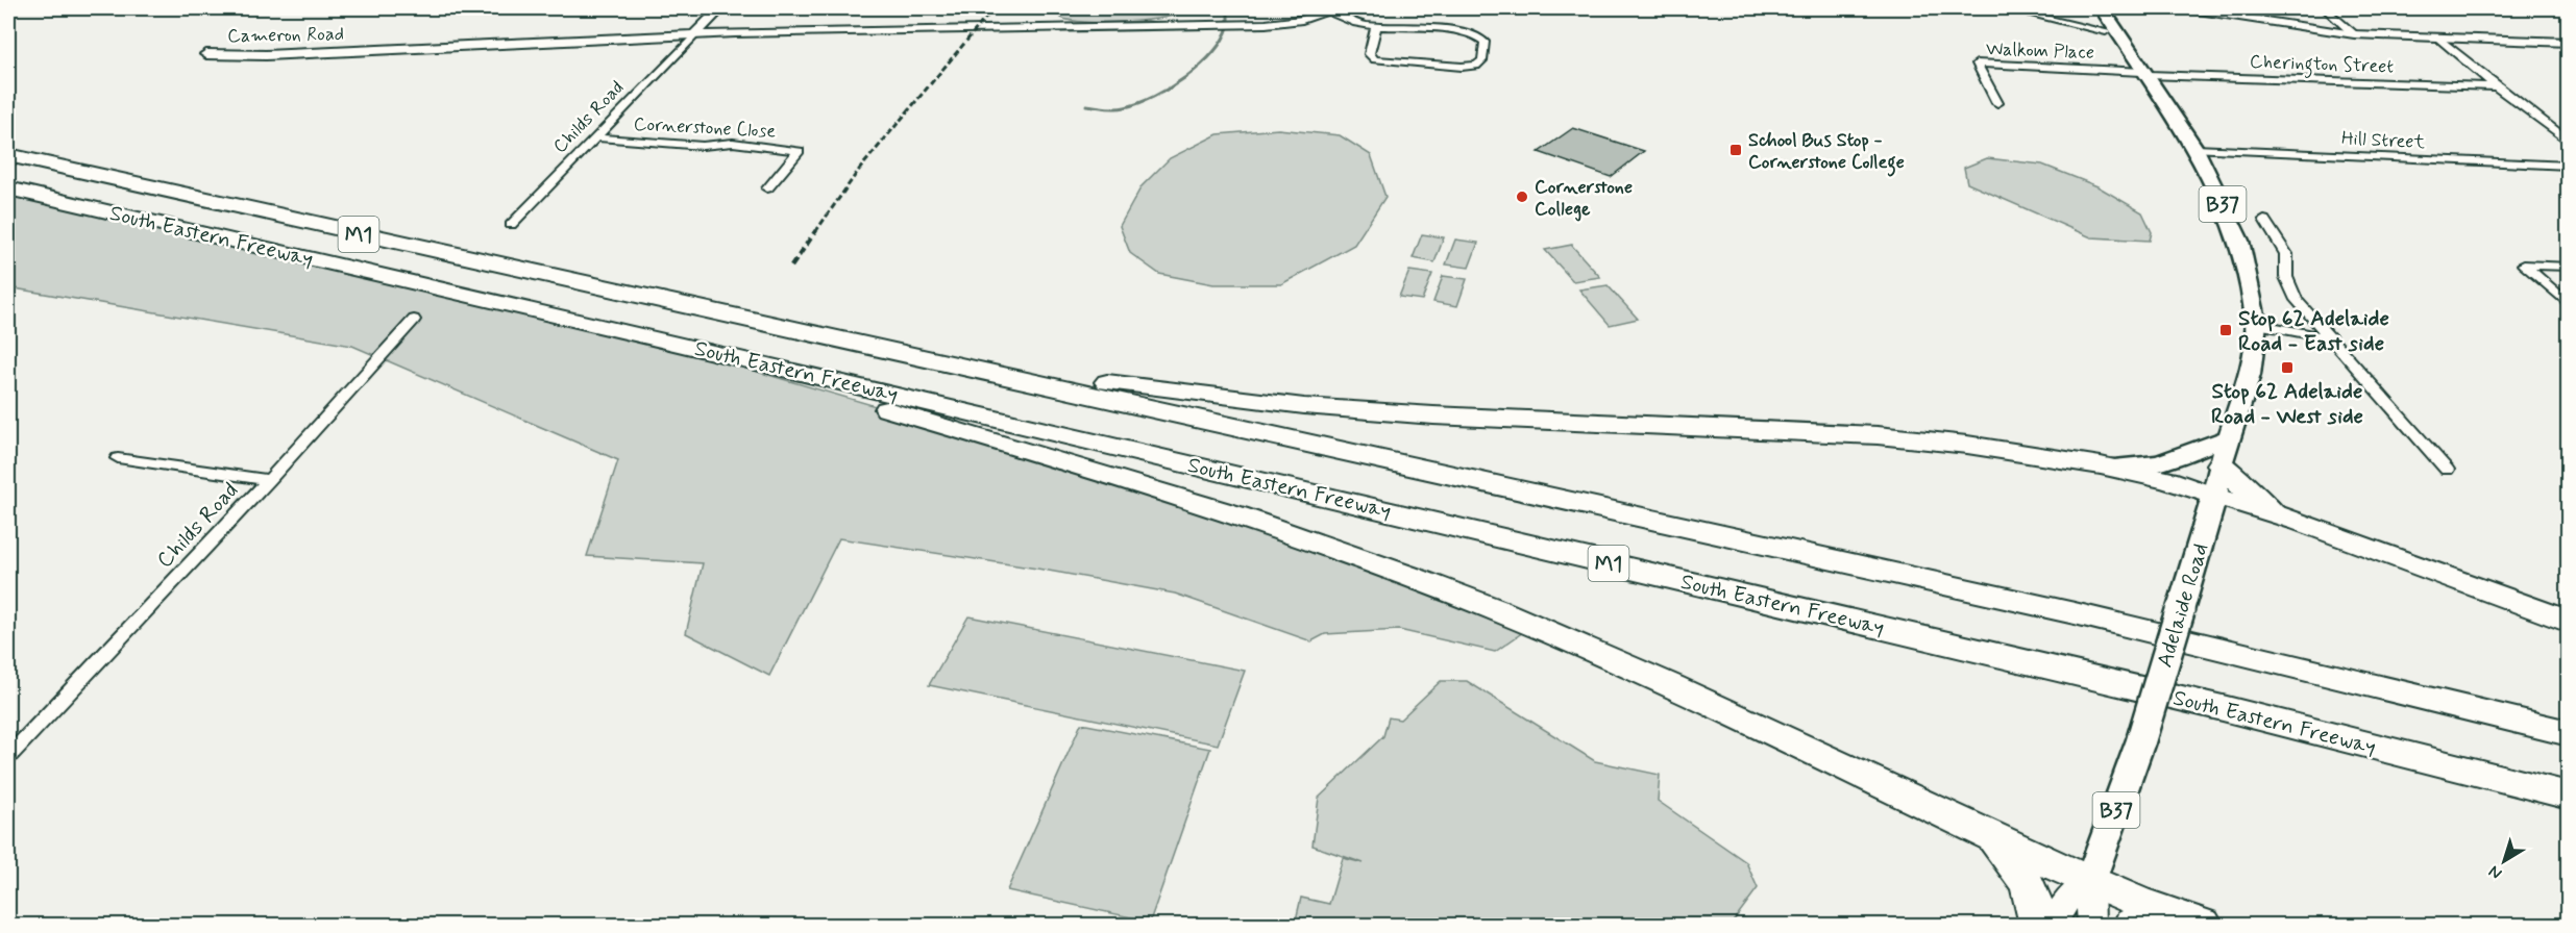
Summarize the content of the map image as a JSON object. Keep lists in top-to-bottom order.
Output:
{
  "streets": {
    "highway": ["M1", "South Eastern Freeway"],
    "main road": ["B37", "Adelaide Road"],
    "street": [
      "Cameron Road",
      "Walkom Place",
      "Cherington Street",
      "Childs Road",
      "Cornerstone Close",
      "Hill Street"
    ]
  },
  "crossings": [
    ["Cameron Road", "Childs Road"],
    ["Walkom Place", "Cherington Street"],
    ["Walkom Place", "Adelaide Road"],
    ["Cherington Street", "Adelaide Road"],
    ["Childs Road", "Cornerstone Close"],
    ["Hill Street", "Adelaide Road"]
  ],
  "places": {
    "transit": ["School Bus Stop - Cornerstone College", "Stop 62 Adelaide Road - East side", "Stop 62 Adelaide Road - West side"],
    "other": ["Cornerstone College"]
  },
  "north": "bottom left"
}
